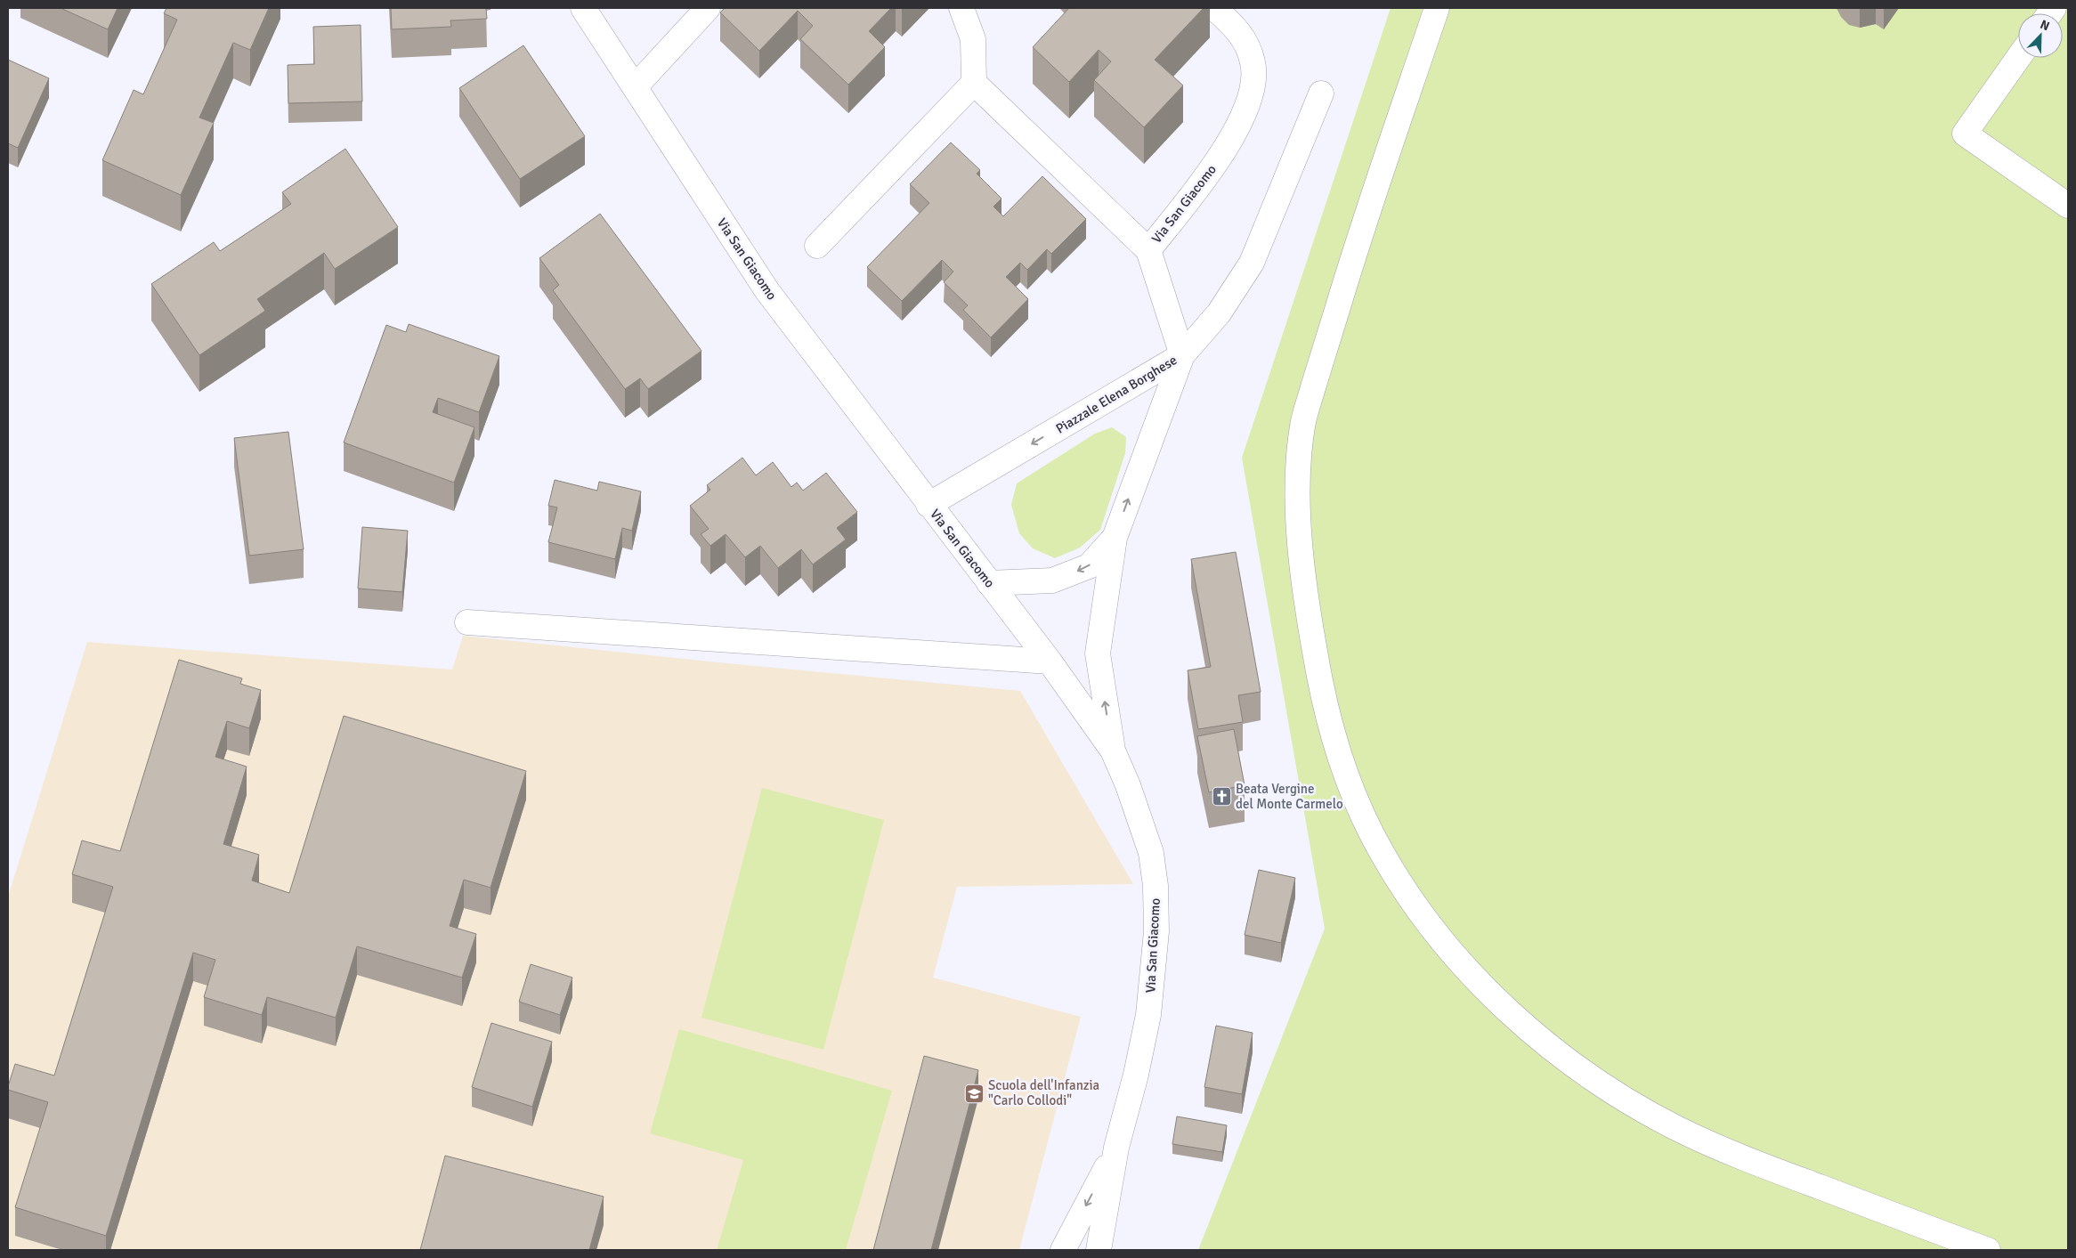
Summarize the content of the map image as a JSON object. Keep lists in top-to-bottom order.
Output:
{
  "streets": {
    "street": ["Via San Giacomo", "Piazzale Elena Borghese"]
  },
  "crossings": [
    ["Via San Giacomo", "Piazzale Elena Borghese"]
  ],
  "places": {
    "church": ["Beata Vergine del Monte Carmelo"],
    "school or university": ["Scuola dell'Infanzia \"Carlo Collodi\""]
  },
  "north": "top right"
}
